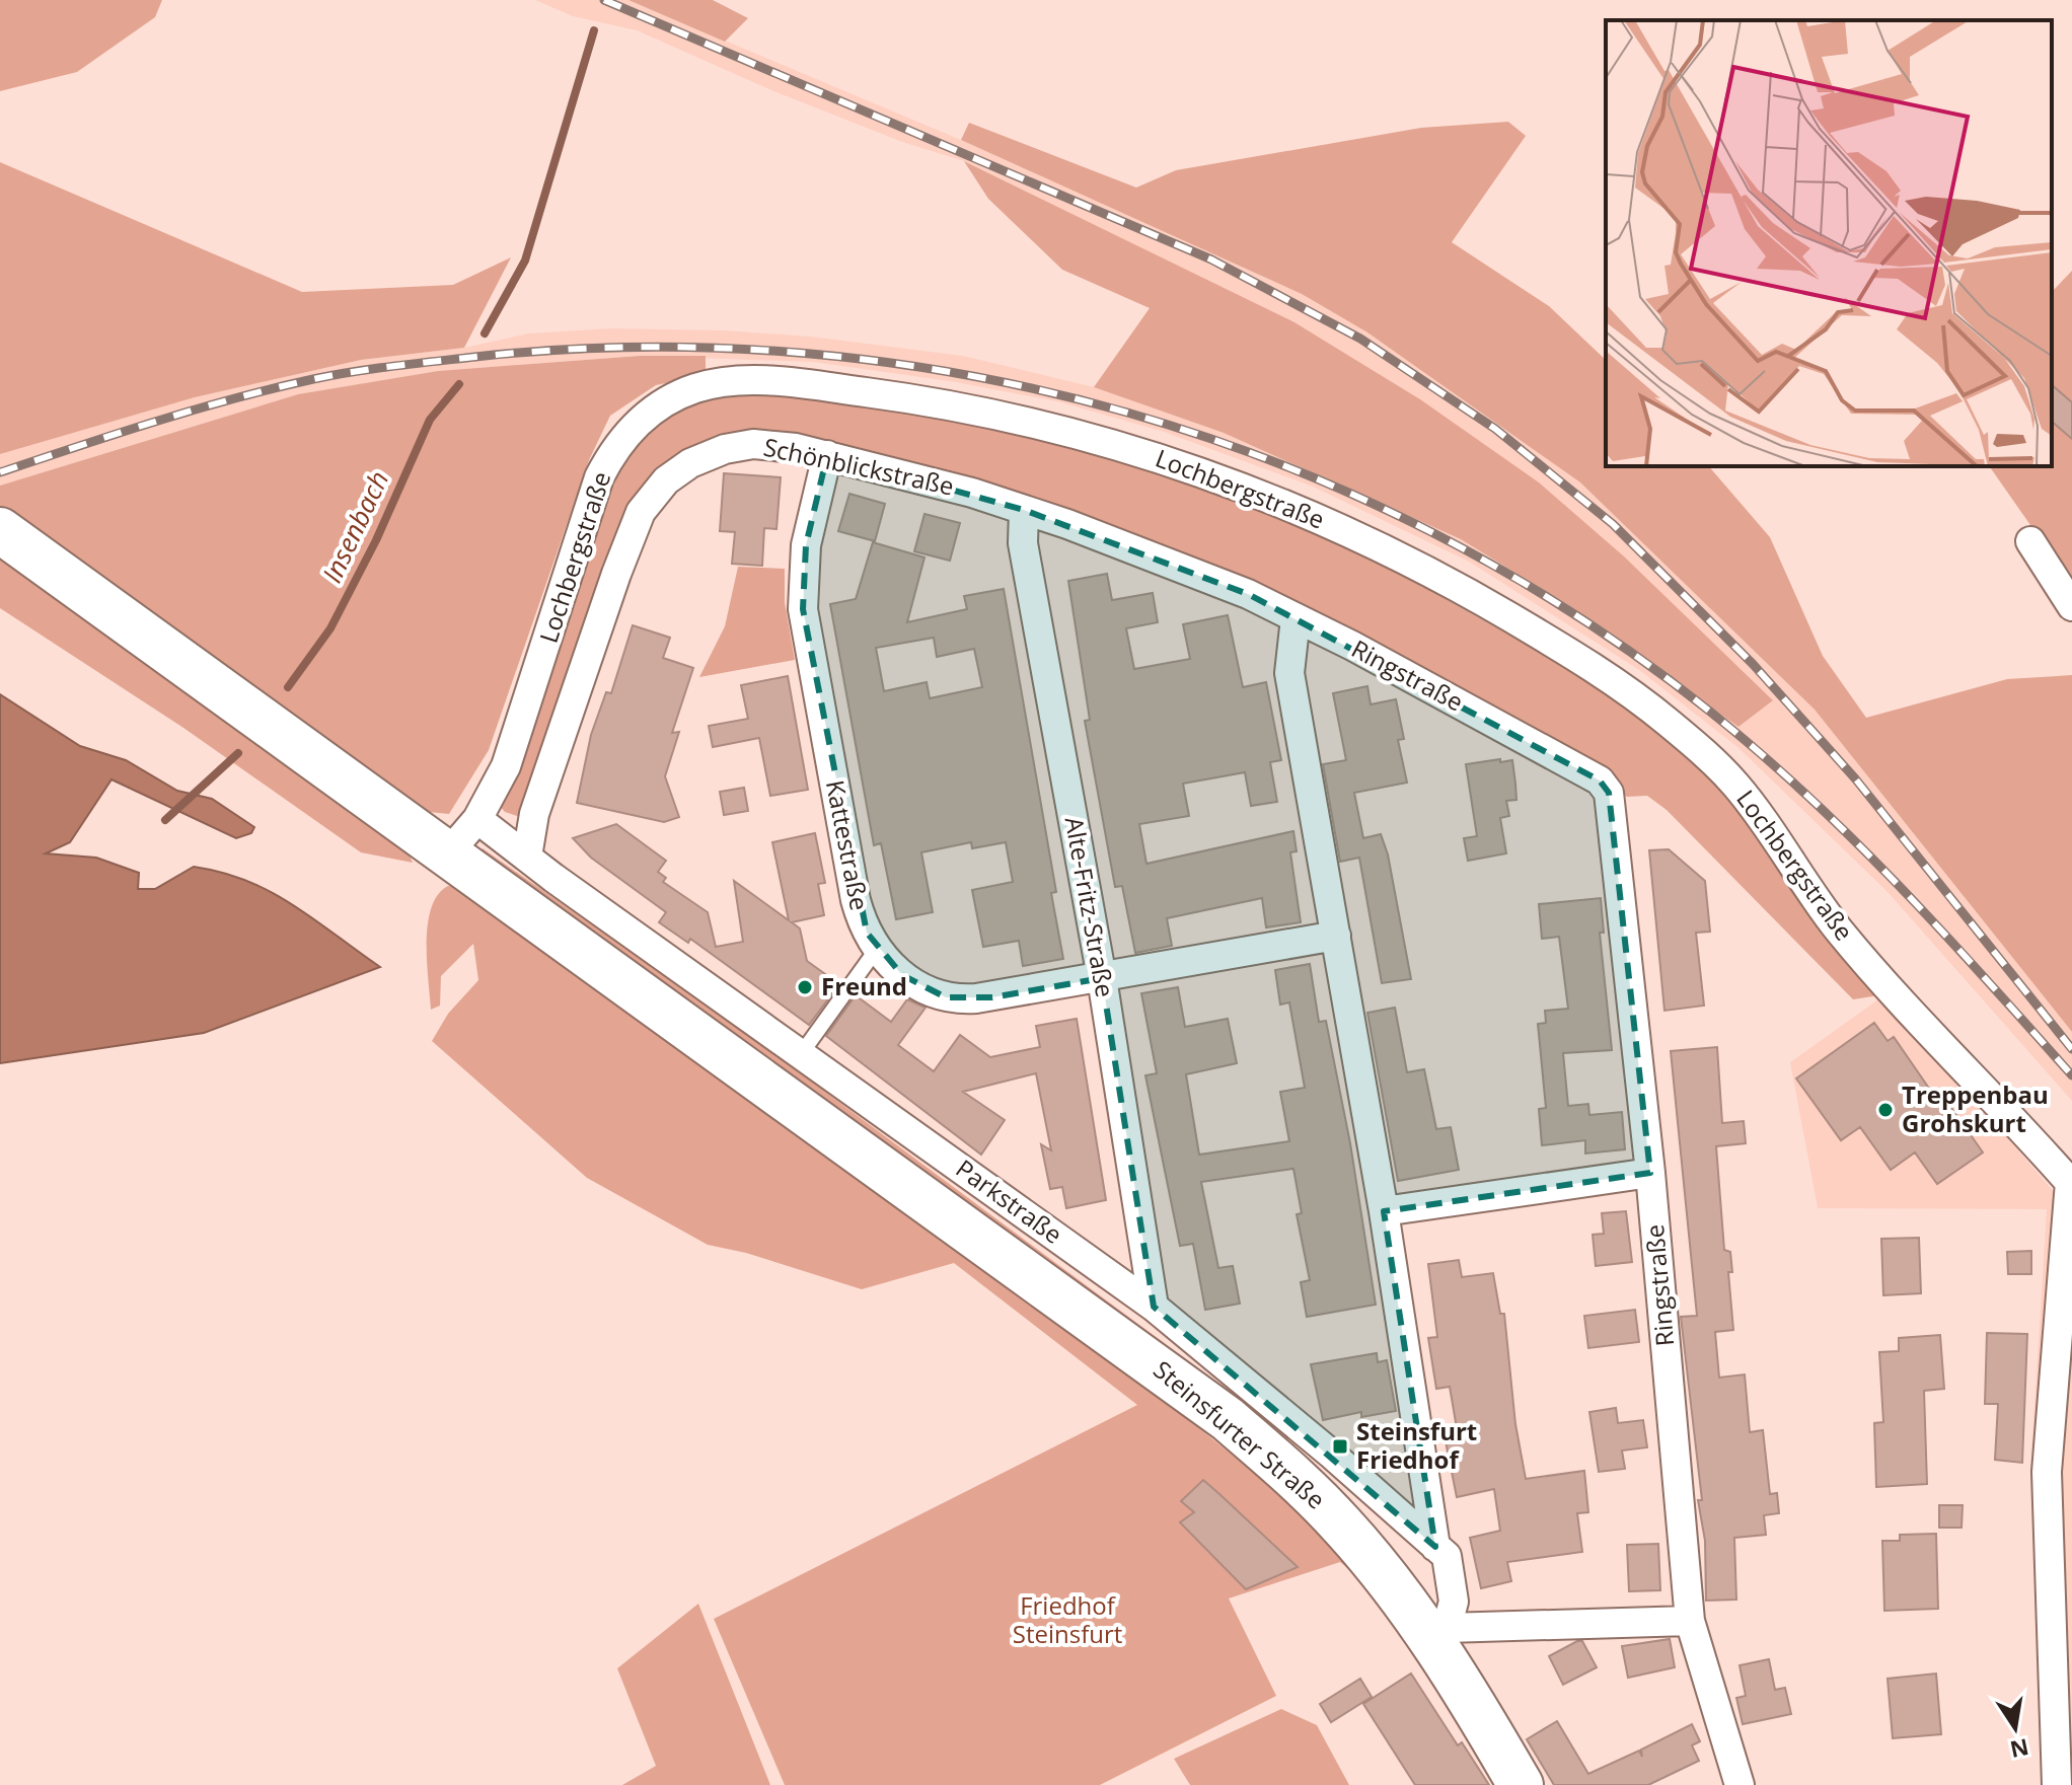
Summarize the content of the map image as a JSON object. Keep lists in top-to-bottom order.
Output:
{
  "streets": {
    "main road": ["Steinsfurter Straße"],
    "street": [
      "Schönblickstraße",
      "Lochbergstraße",
      "Ringstraße",
      "Kattestraße",
      "Alte-Fritz-Straße",
      "Parkstraße"
    ]
  },
  "crossings": [
    ["Schönblickstraße", "Ringstraße"],
    ["Schönblickstraße", "Kattestraße"],
    ["Schönblickstraße", "Alte-Fritz-Straße"],
    ["Schönblickstraße", "Parkstraße"],
    ["Lochbergstraße", "Parkstraße"],
    ["Lochbergstraße", "Steinsfurter Straße"],
    ["Kattestraße", "Alte-Fritz-Straße"],
    ["Alte-Fritz-Straße", "Parkstraße"],
    ["Parkstraße", "Steinsfurter Straße"]
  ],
  "water": ["Insenbach"],
  "parks": ["Friedhof Steinsfurt"],
  "places": {
    "other": ["Freund", "Treppenbau Grohskurt"],
    "transit": ["Steinsfurt Friedhof"]
  },
  "north": "bottom"
}
